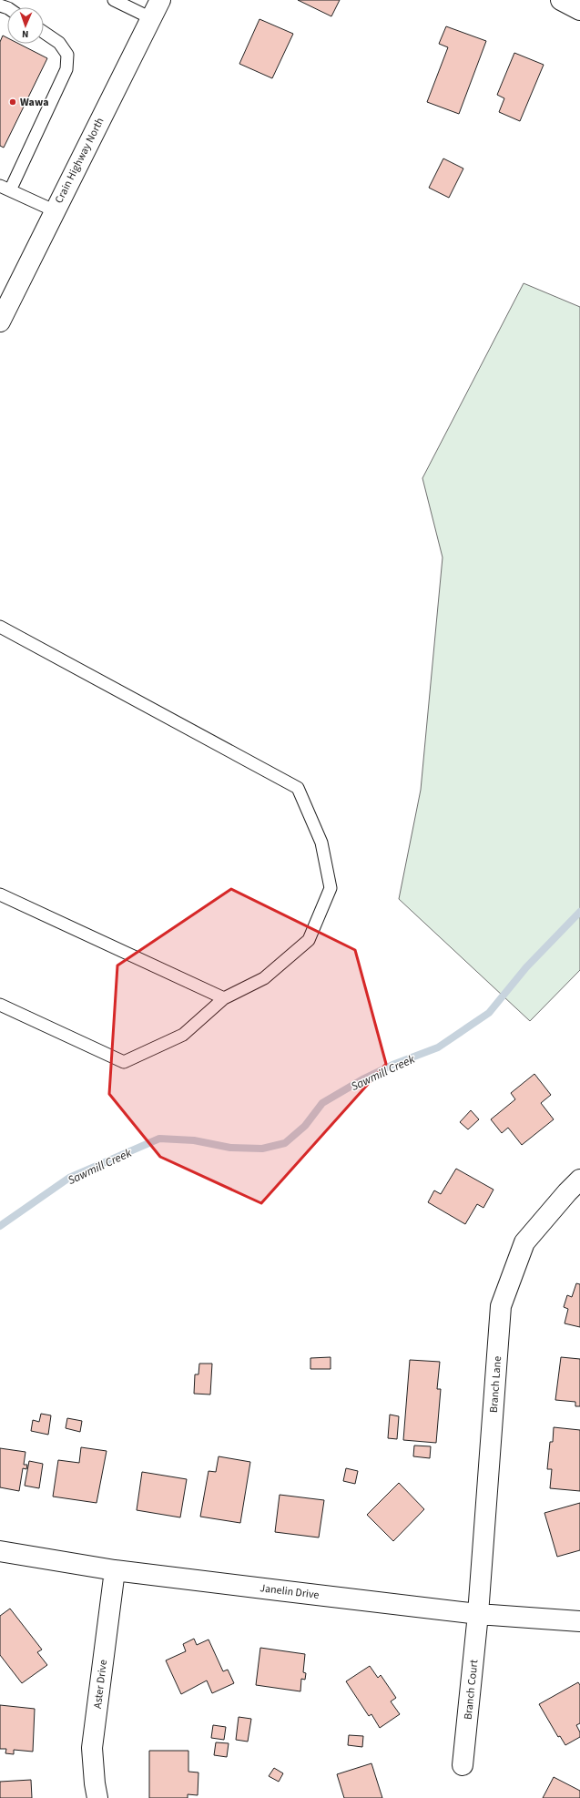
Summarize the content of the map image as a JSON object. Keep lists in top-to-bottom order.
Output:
{
  "streets": {
    "street": [
      "Crain Highway North",
      "Branch Lane",
      "Janelin Drive",
      "Aster Drive",
      "Branch Court"
    ]
  },
  "crossings": [
    ["Branch Lane", "Janelin Drive"],
    ["Branch Lane", "Branch Court"],
    ["Janelin Drive", "Aster Drive"],
    ["Janelin Drive", "Branch Court"]
  ],
  "water": ["Sawmill Creek"],
  "places": ["Wawa"],
  "north": "bottom"
}
